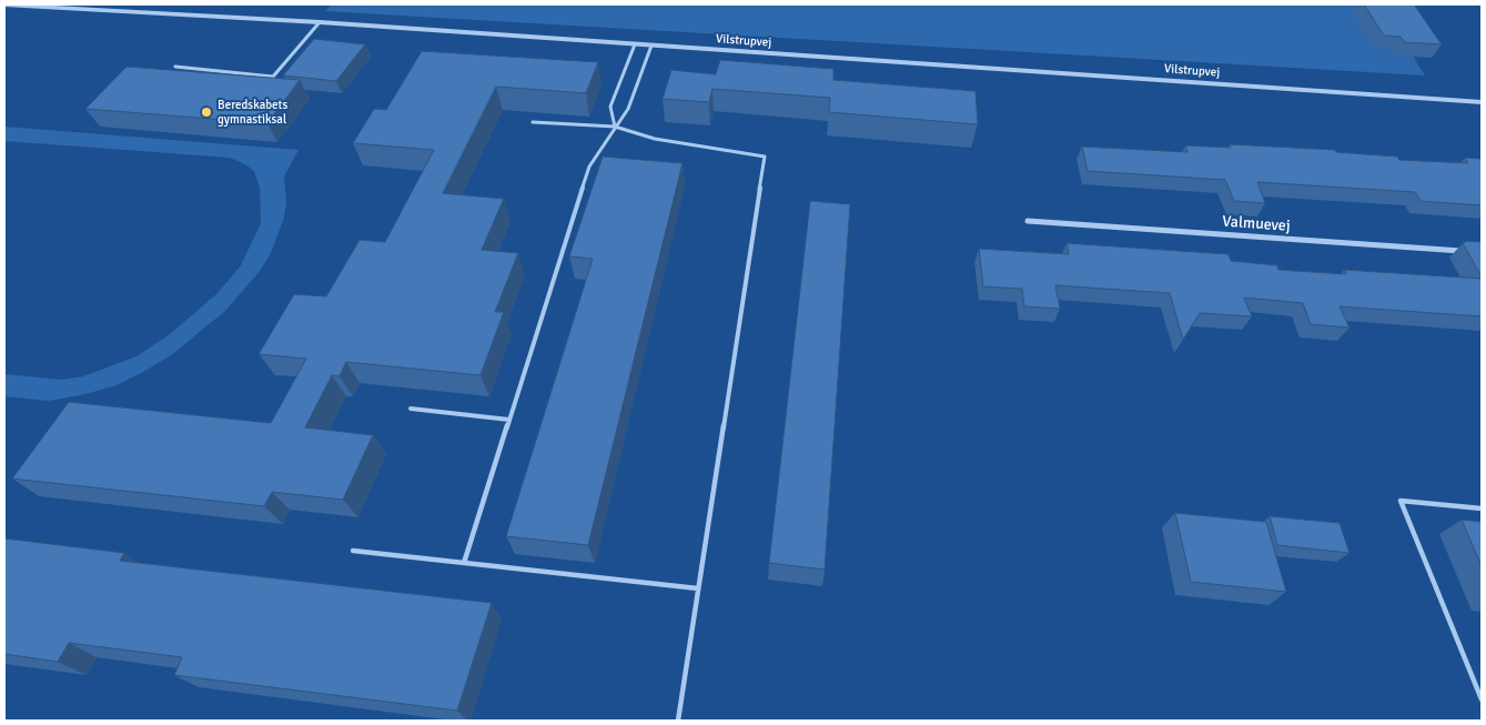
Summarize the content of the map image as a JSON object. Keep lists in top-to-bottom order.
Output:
{
  "streets": {
    "street": ["Vilstrupvej", "Valmuevej"]
  },
  "places": ["Beredskabets gymnastiksal"]
}
